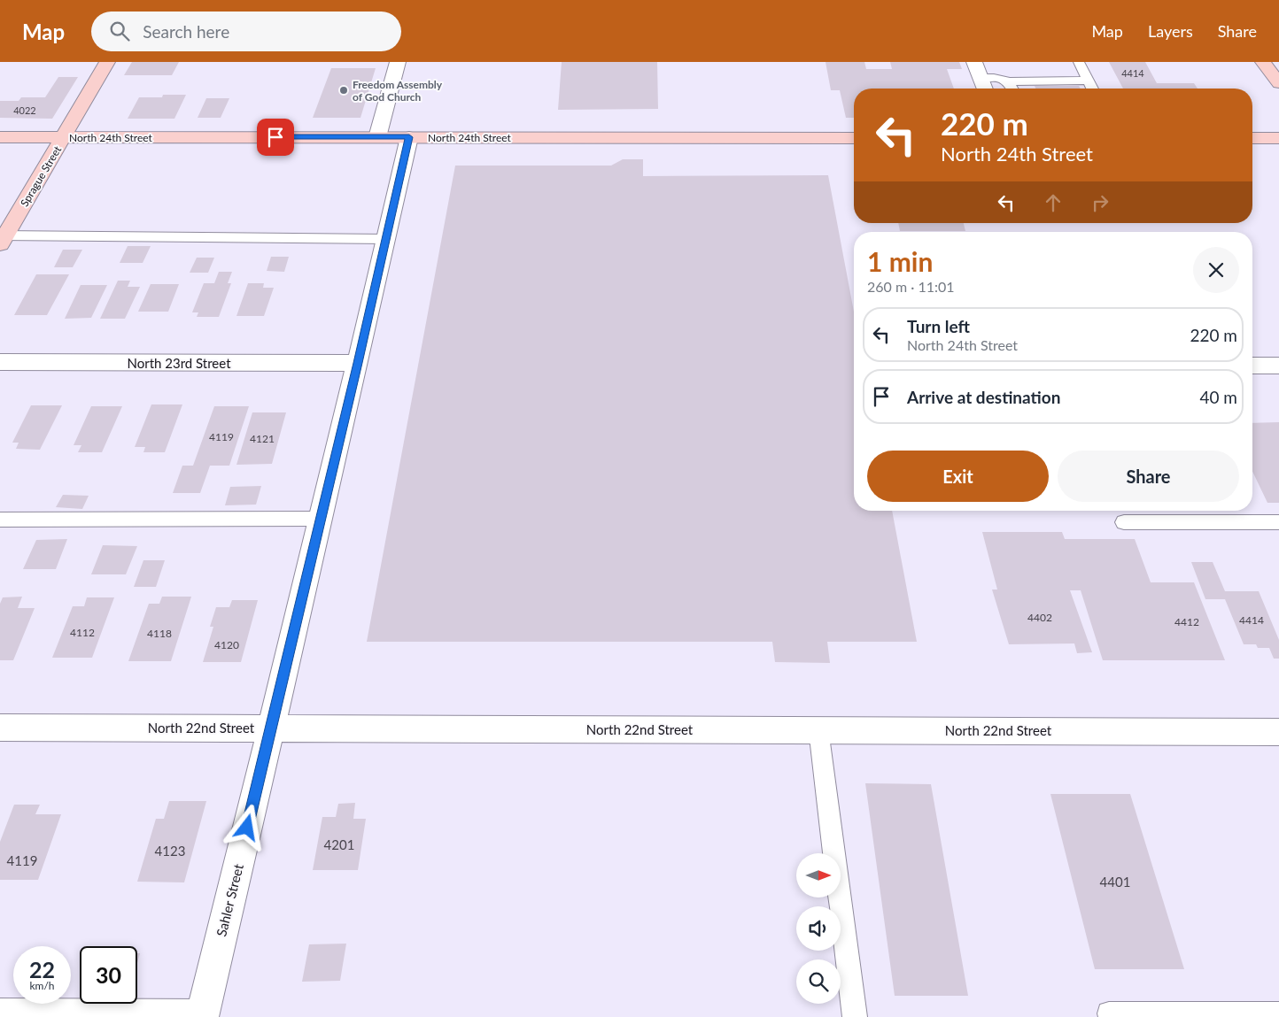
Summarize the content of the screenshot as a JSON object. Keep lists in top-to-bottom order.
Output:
{
  "streets": {
    "main road": ["North 24th Street", "Sprague Street"],
    "street": ["North 23rd Street", "North 22nd Street", "Sahler Street"]
  },
  "crossings": [
    ["North 24th Street", "Sprague Street"],
    ["North 24th Street", "Sahler Street"],
    ["North 23rd Street", "Sahler Street"],
    ["North 22nd Street", "Sahler Street"]
  ],
  "places": ["Freedom Assembly of God Church"],
  "house_numbers": [
    "4414",
    "4022",
    "4119",
    "4121",
    "4402",
    "4414",
    "4412",
    "4112",
    "4118",
    "4120",
    "4201",
    "4123",
    "4119",
    "4401"
  ],
  "north": "right",
  "page": {
    "header": "Map",
    "search": "Search here",
    "nav": ["Map", "Layers", "Share"],
    "turn": ["220 m", "North 24th Street"],
    "heading": ["1 min", "260 m · 11:01"],
    "list": [
      {
        "name": "Turn left",
        "note": "North 24th Street",
        "value": "220 m"
      },
      {
        "name": "Arrive at destination",
        "value": "40 m"
      }
    ],
    "buttons": ["Exit", "Share"],
    "speed": "22 km/h",
    "limit": "30"
  }
}
